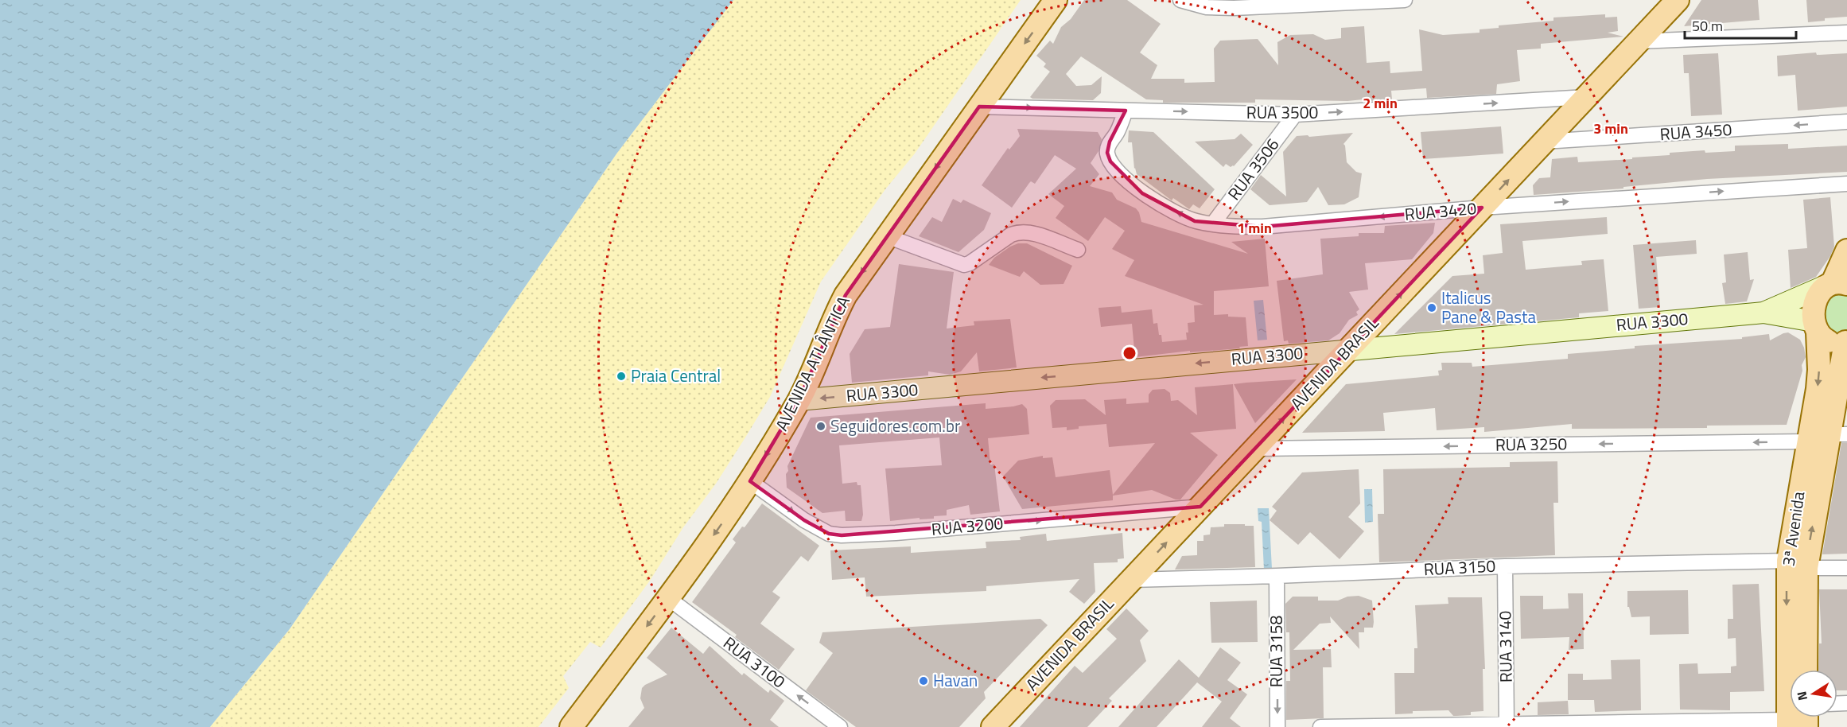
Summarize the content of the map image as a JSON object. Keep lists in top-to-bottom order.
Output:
{
  "streets": {
    "main road": ["AVENIDA ATLÂNTICA", "AVENIDA BRASIL", "3ª Avenida"],
    "street": [
      "RUA 3500",
      "RUA 3450",
      "RUA 3506",
      "RUA 3420",
      "RUA 3300",
      "RUA 3250",
      "RUA 3200",
      "RUA 3150",
      "RUA 3140",
      "RUA 3158",
      "RUA 3100"
    ]
  },
  "crossings": [
    ["RUA 3500", "RUA 3506"],
    ["RUA 3500", "RUA 3420"],
    ["RUA 3500", "AVENIDA ATLÂNTICA"],
    ["RUA 3500", "AVENIDA BRASIL"],
    ["RUA 3450", "AVENIDA BRASIL"],
    ["RUA 3506", "RUA 3420"],
    ["RUA 3420", "AVENIDA BRASIL"],
    ["RUA 3300", "AVENIDA ATLÂNTICA"],
    ["RUA 3300", "AVENIDA BRASIL"],
    ["RUA 3300", "3ª Avenida"],
    ["AVENIDA ATLÂNTICA", "RUA 3200"],
    ["AVENIDA ATLÂNTICA", "RUA 3100"],
    ["AVENIDA BRASIL", "RUA 3250"],
    ["AVENIDA BRASIL", "RUA 3200"],
    ["AVENIDA BRASIL", "RUA 3150"],
    ["RUA 3250", "3ª Avenida"],
    ["3ª Avenida", "RUA 3150"],
    ["RUA 3150", "RUA 3140"],
    ["RUA 3150", "RUA 3158"]
  ],
  "one_way": [
    "AVENIDA ATLÂNTICA",
    "AVENIDA BRASIL",
    "RUA 3250",
    "RUA 3200",
    "RUA 3158",
    "RUA 3100"
  ],
  "places": [
    "Italicus Pane & Pasta",
    "Praia Central",
    "Seguidores.com.br",
    "Havan"
  ],
  "scale_bar": "50 m",
  "north": "left",
  "rings": ["2 min", "3 min", "1 min"]
}
